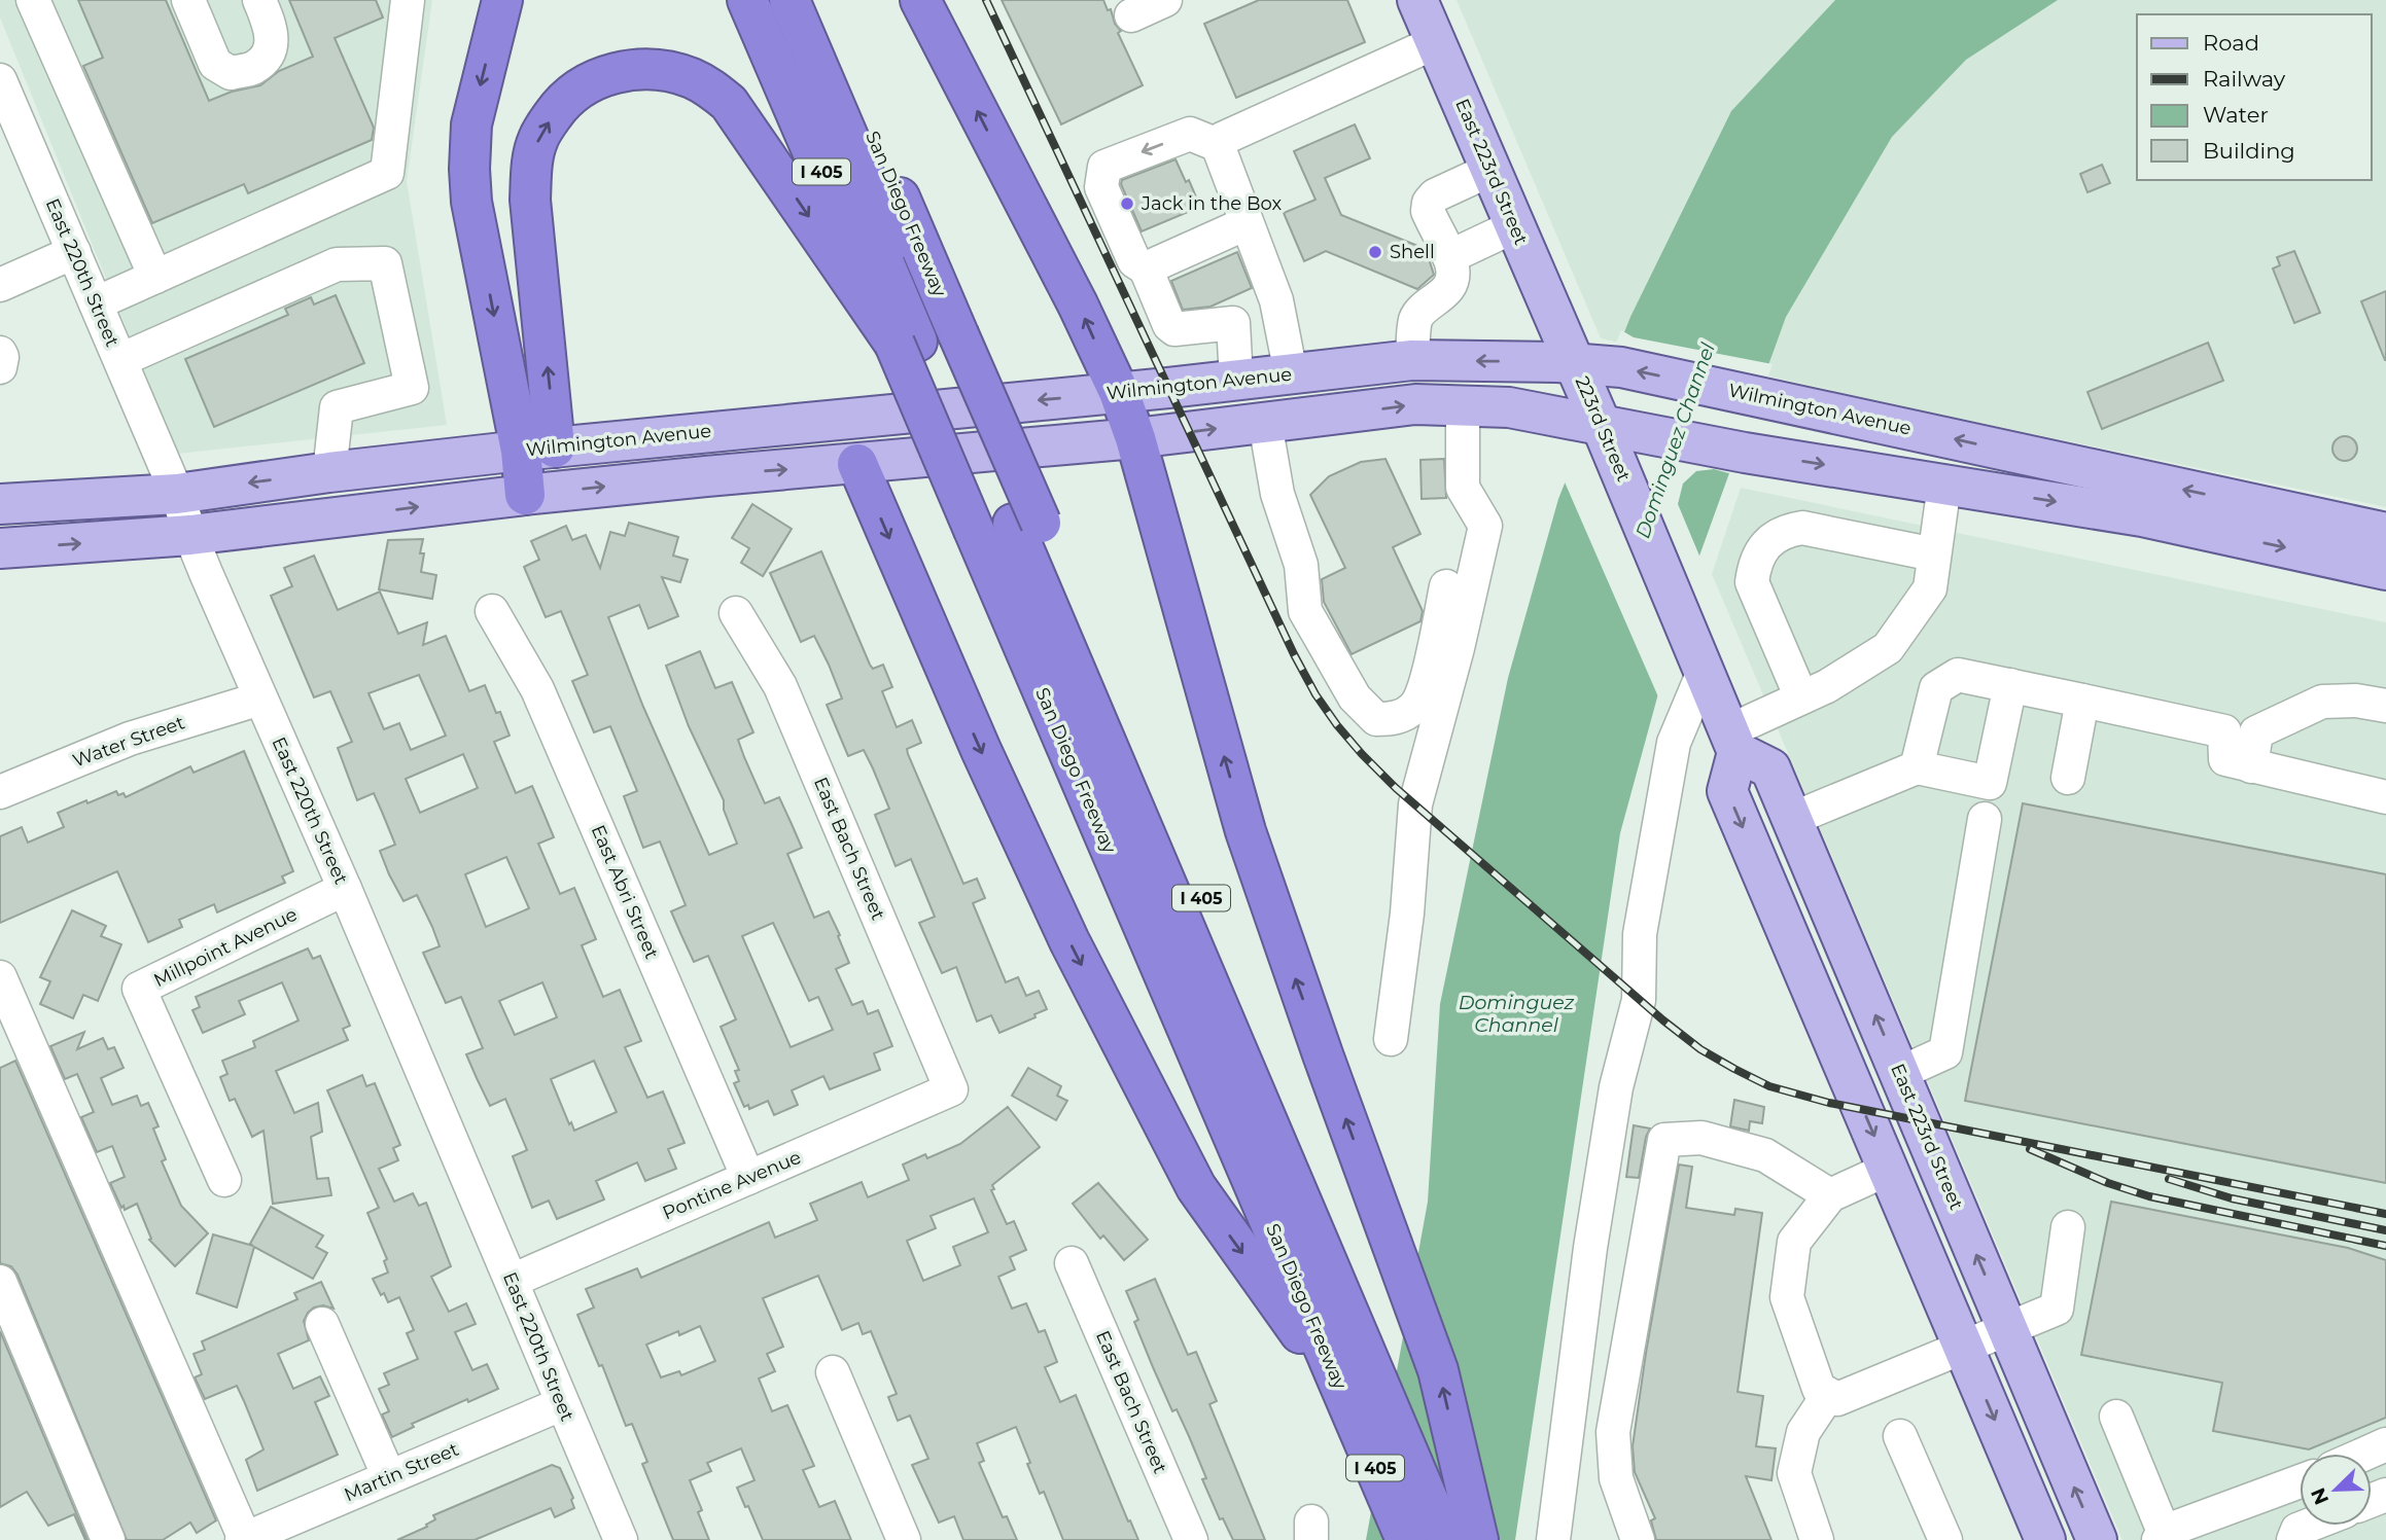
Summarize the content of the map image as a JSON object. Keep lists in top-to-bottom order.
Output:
{
  "streets": {
    "highway": ["I 405", "San Diego Freeway"],
    "main road": ["East 223rd Street", "Wilmington Avenue", "223rd Street"],
    "street": [
      "East 220th Street",
      "Water Street",
      "East Bach Street",
      "East Abri Street",
      "Millpoint Avenue",
      "Pontine Avenue",
      "Martin Street"
    ]
  },
  "crossings": [
    ["East 223rd Street", "Wilmington Avenue"],
    ["East 223rd Street", "223rd Street"],
    ["East 220th Street", "Wilmington Avenue"],
    ["East 220th Street", "Water Street"],
    ["East 220th Street", "Millpoint Avenue"],
    ["East 220th Street", "Pontine Avenue"],
    ["East 220th Street", "Martin Street"],
    ["Wilmington Avenue", "223rd Street"],
    ["East Bach Street", "Pontine Avenue"],
    ["East Abri Street", "Pontine Avenue"]
  ],
  "water": ["Dominguez Channel"],
  "places": ["Jack in the Box", "Shell"],
  "legend": [
    "Road",
    "Railway",
    "Water",
    "Building"
  ],
  "north": "bottom left"
}
